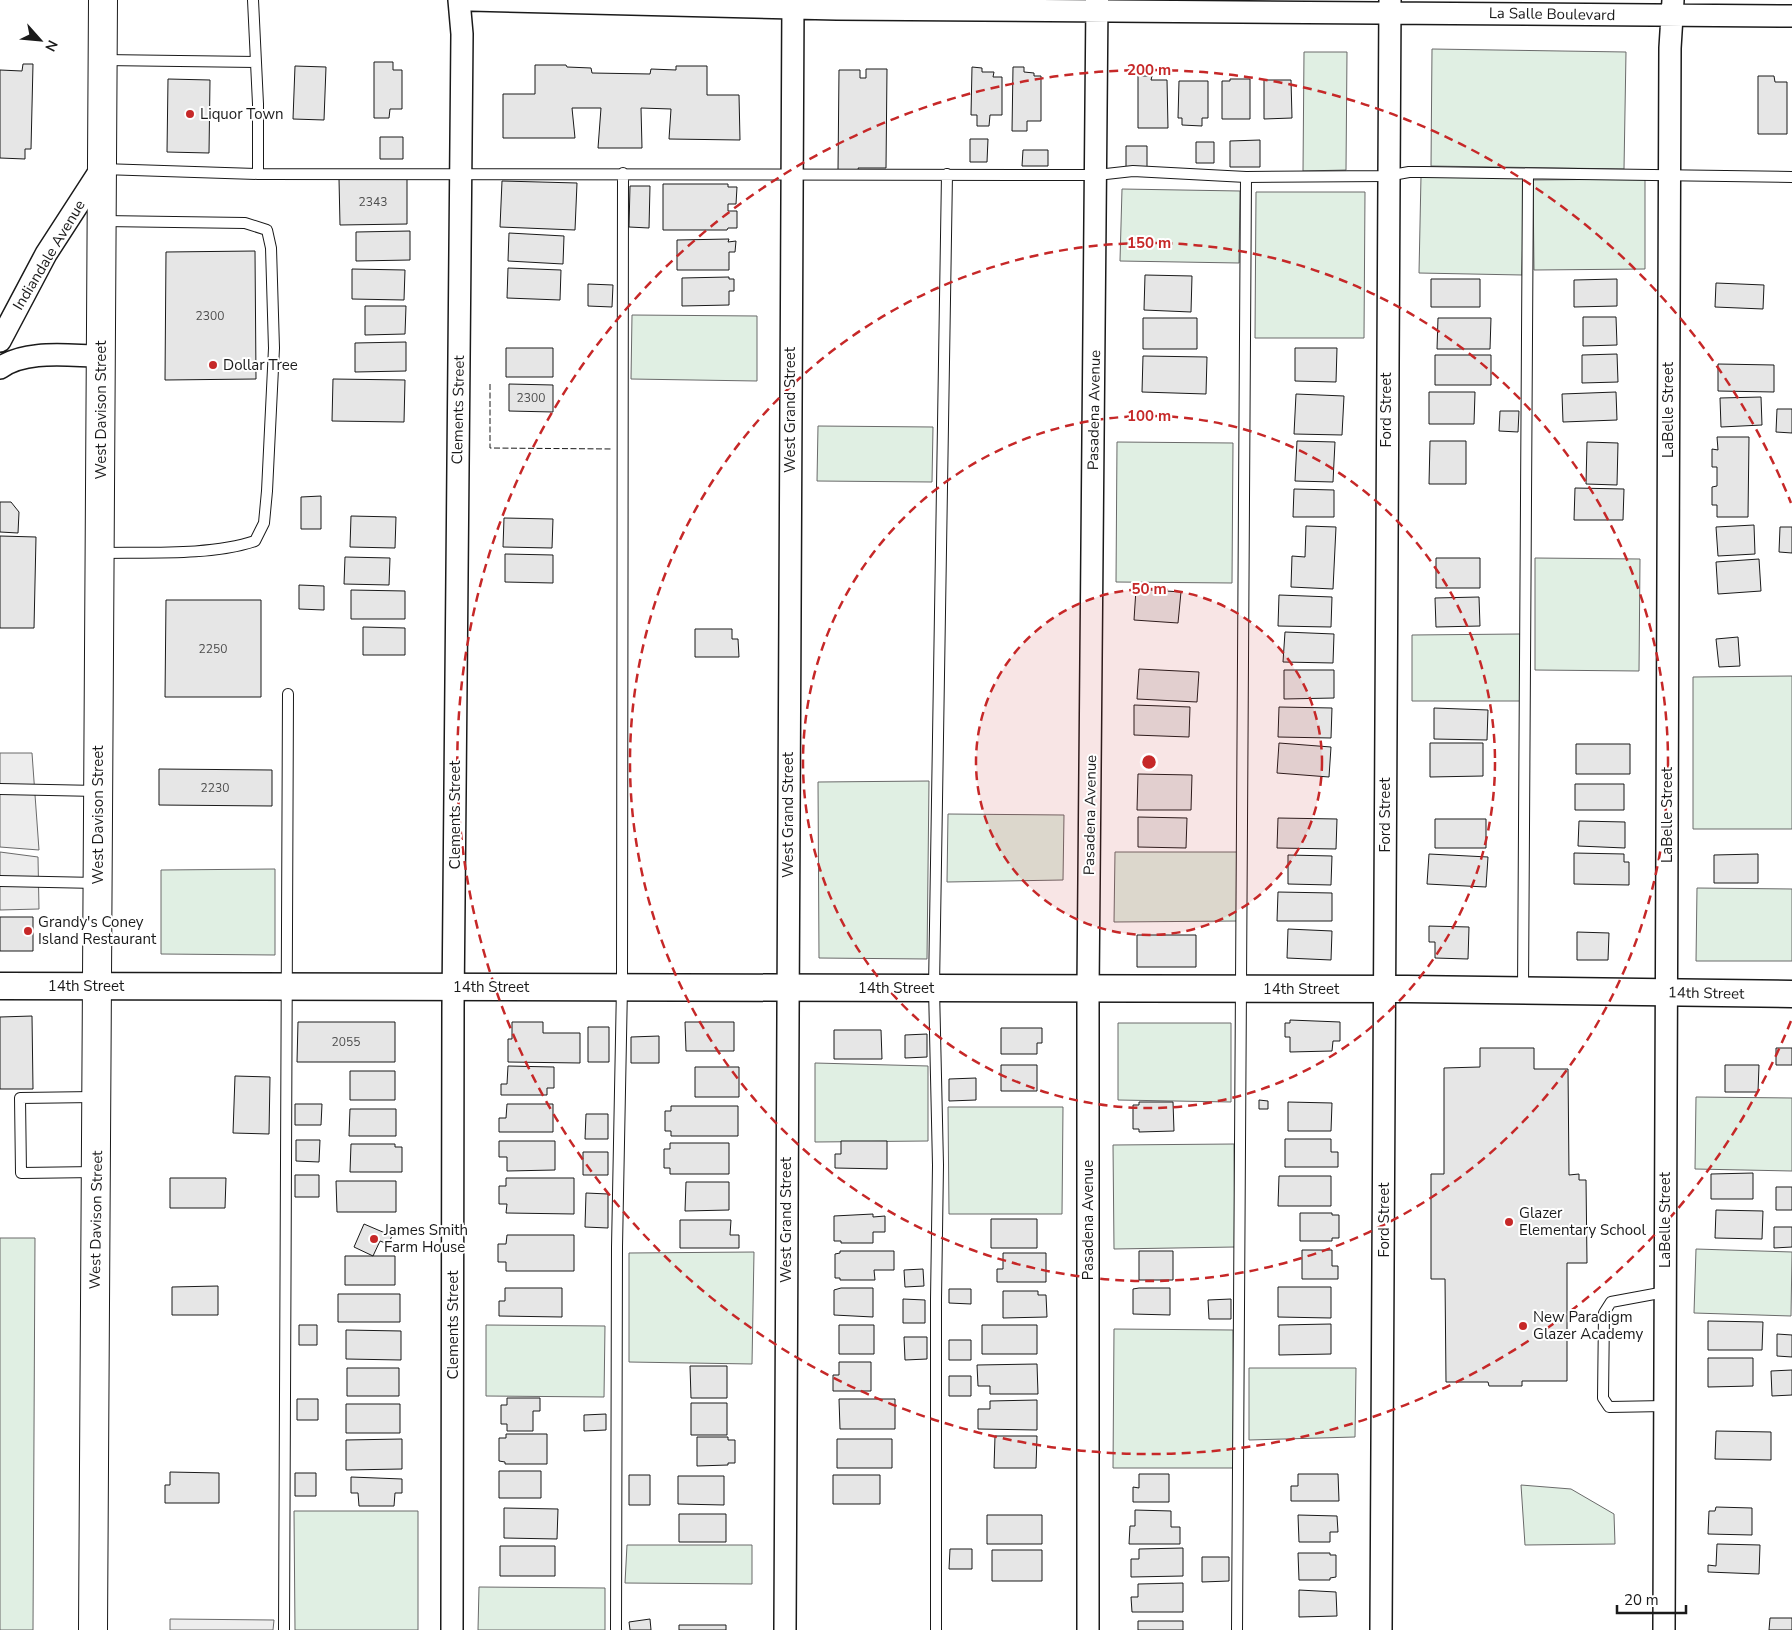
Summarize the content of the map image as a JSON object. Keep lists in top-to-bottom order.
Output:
{
  "streets": {
    "highway": ["West Davison Street"],
    "street": [
      "La Salle Boulevard",
      "Indiandale Avenue",
      "Clements Street",
      "West Grand Street",
      "Pasadena Avenue",
      "Ford Street",
      "LaBelle Street",
      "14th Street"
    ]
  },
  "crossings": [
    ["La Salle Boulevard", "West Grand Street"],
    ["La Salle Boulevard", "Pasadena Avenue"],
    ["La Salle Boulevard", "Ford Street"],
    ["La Salle Boulevard", "LaBelle Street"],
    ["Indiandale Avenue", "West Davison Street"],
    ["West Davison Street", "14th Street"],
    ["Clements Street", "14th Street"],
    ["West Grand Street", "14th Street"],
    ["Pasadena Avenue", "14th Street"],
    ["Ford Street", "14th Street"],
    ["LaBelle Street", "14th Street"]
  ],
  "places": [
    "Liquor Town",
    "Dollar Tree",
    "Grandy's Coney Island Restaurant",
    "Glazer Elementary School",
    "James Smith Farm House",
    "New Paradigm Glazer Academy"
  ],
  "house_numbers": [
    "2343",
    "2300",
    "2300",
    "2250",
    "2230",
    "2055"
  ],
  "scale_bar": "20 m",
  "north": "bottom right",
  "rings": [
    "200 m",
    "150 m",
    "100 m",
    "50 m"
  ]
}
